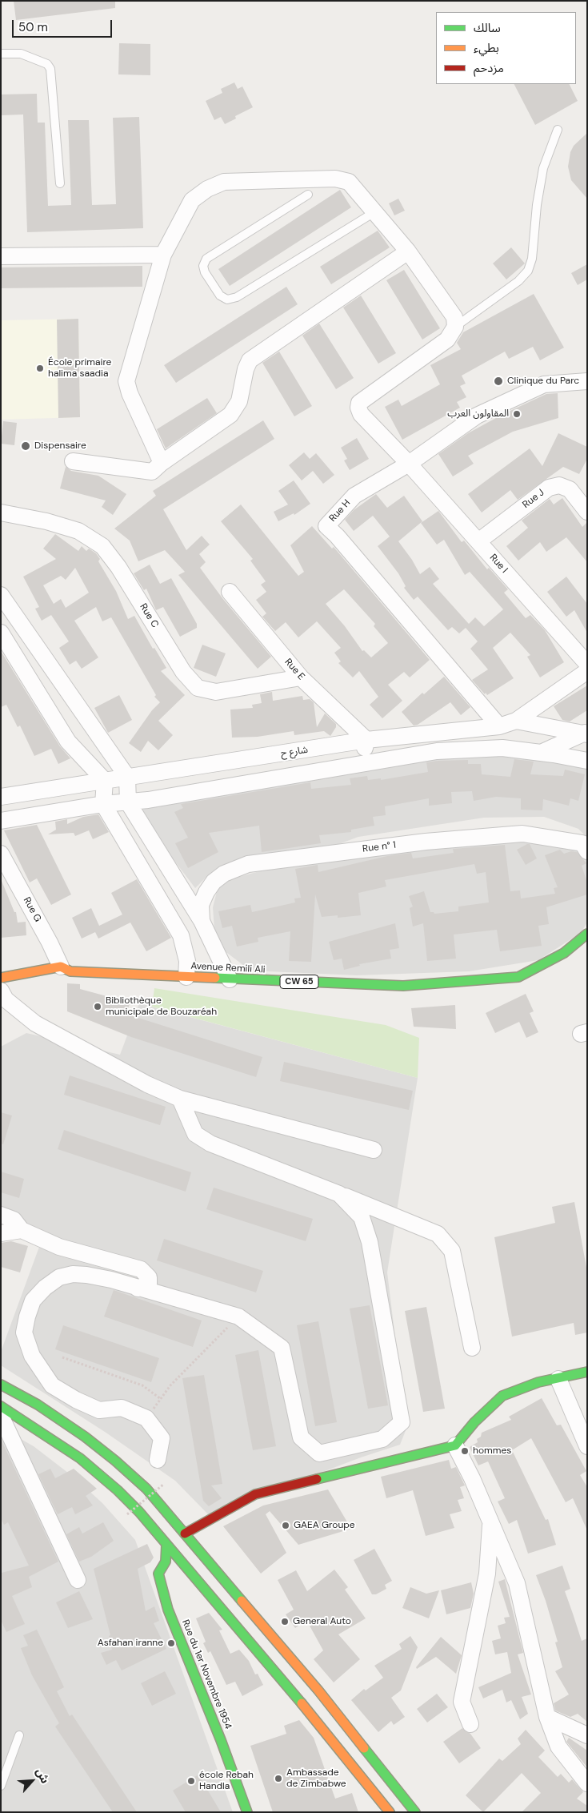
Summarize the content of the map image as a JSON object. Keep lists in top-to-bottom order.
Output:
{
  "streets": {
    "main road": ["Avenue Remili Ali", "CW 65", "Rue du 1er Novembre 1954"],
    "street": [
      "Rue J",
      "Rue H",
      "Rue I",
      "Rue C",
      "Rue E",
      "شارع ح",
      "Rue n° 1",
      "Rue G"
    ]
  },
  "crossings": [
    ["Rue J", "Rue I"],
    ["Rue H", "Rue I"],
    ["Rue H", "شارع ح"],
    ["Rue C", "Rue E"],
    ["Rue E", "شارع ح"],
    ["Rue G", "Avenue Remili Ali"]
  ],
  "places": [
    "École primaire halima saadia",
    "Clinique du Parc",
    "المقاولون العرب",
    "Dispensaire",
    "Bibliothèque municipale de Bouzaréah",
    "hommes",
    "GAEA Groupe",
    "General Auto",
    "Asfahan iranne",
    "Ambassade de Zimbabwe",
    "école Rebah Handla"
  ],
  "legend": ["سالك", "بطيء", "مزدحم"],
  "scale_bar": "50 m",
  "north": "top right"
}
